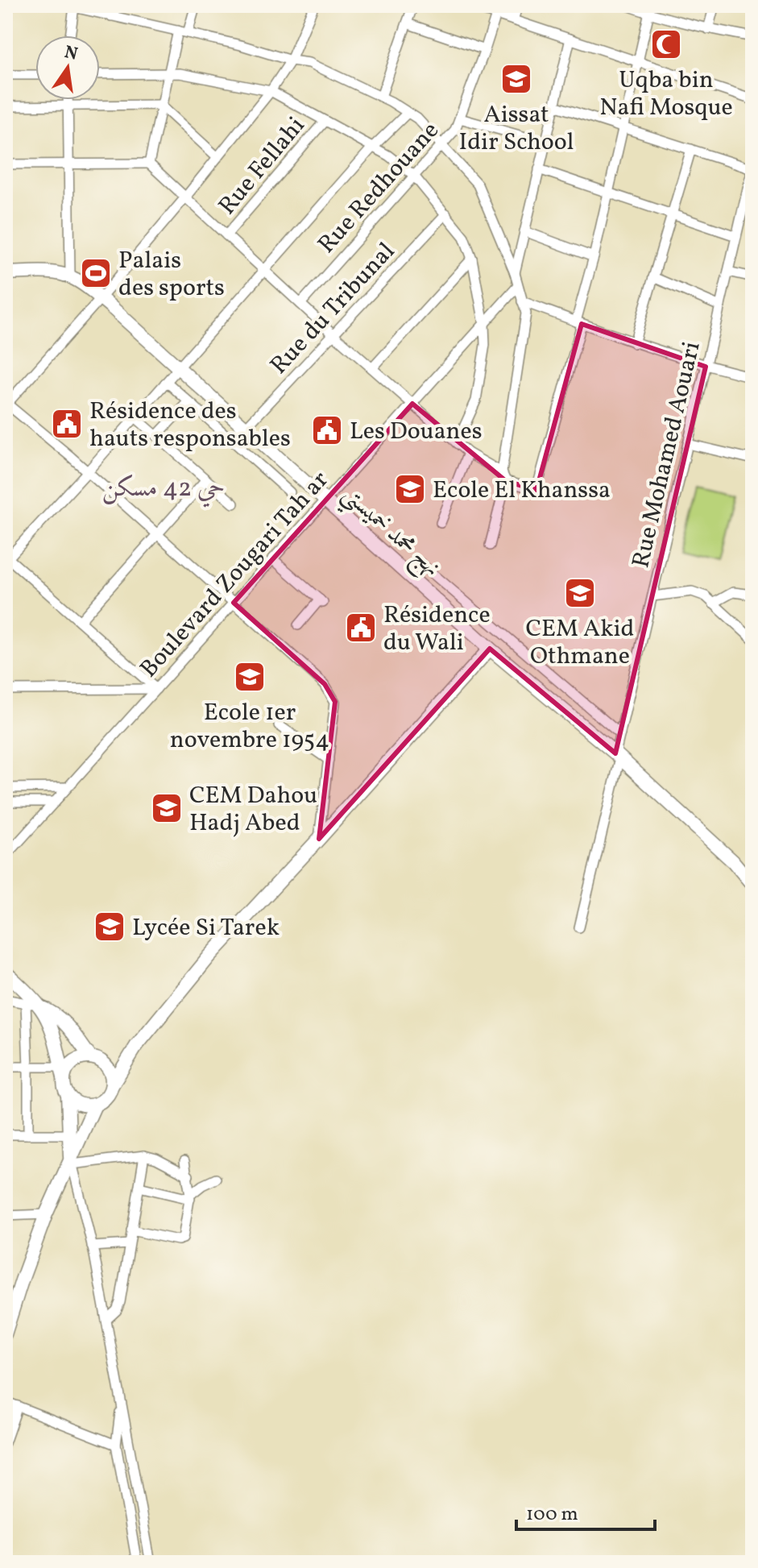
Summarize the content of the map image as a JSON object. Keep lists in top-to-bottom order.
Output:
{
  "streets": {
    "street": [
      "Rue Fellahi",
      "Rue Redhouane",
      "Rue du Tribunal",
      "Rue Mohamed Aouari",
      "نهج محمد خميستي",
      "Boulevard Zougari Tah ar"
    ]
  },
  "crossings": [
    ["Rue du Tribunal", "نهج محمد خميستي"],
    ["Rue Mohamed Aouari", "نهج محمد خميستي"],
    ["نهج محمد خميستي", "Boulevard Zougari Tah ar"]
  ],
  "districts": ["حي 42 مسكن"],
  "places": {
    "mosque": ["Uqba bin Nafi Mosque"],
    "school or university": [
      "Aissat Idir School",
      "Ecole El Khanssa",
      "CEM Akid Othmane",
      "Ecole 1er novembre 1954",
      "CEM Dahou Hadj Abed",
      "Lycée Si Tarek"
    ],
    "sports": ["Palais des sports"],
    "public building": ["Résidence des hauts responsables", "Les Douanes", "Résidence du Wali"]
  },
  "scale_bar": "100 m",
  "north": "top"
}
